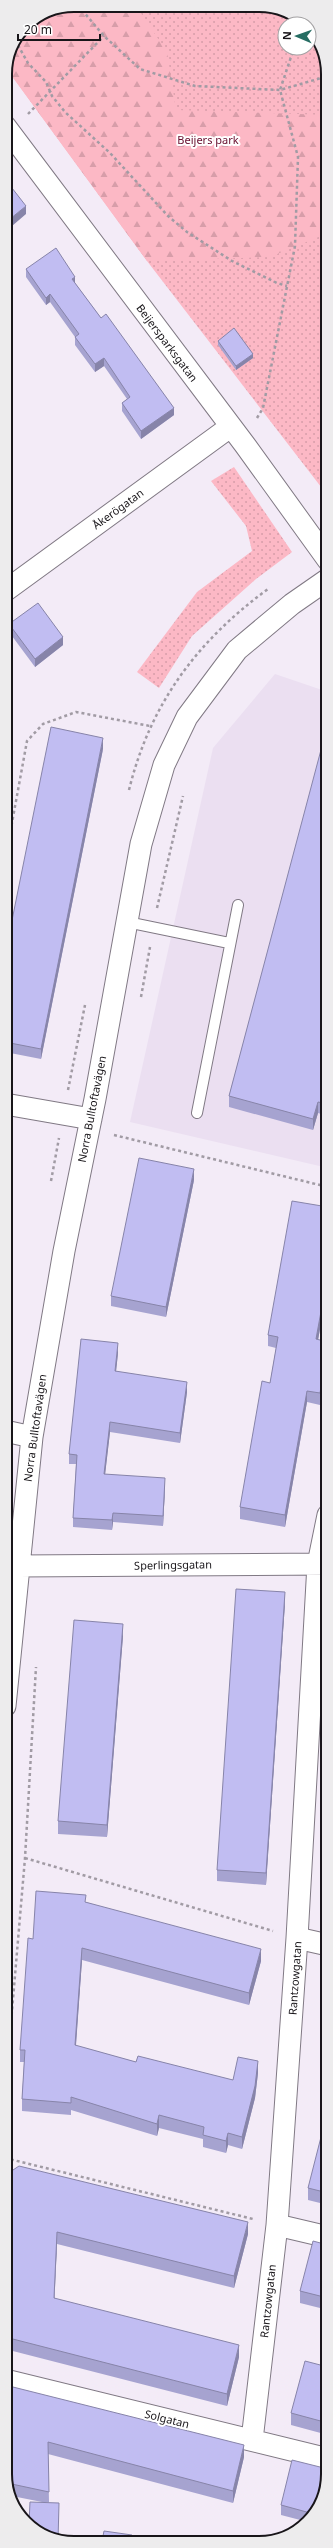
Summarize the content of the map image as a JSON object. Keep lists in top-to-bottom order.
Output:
{
  "streets": {
    "street": [
      "Beijersparksgatan",
      "Åkerögatan",
      "Norra Bulltoftavägen",
      "Sperlingsgatan",
      "Rantzowgatan",
      "Solgatan"
    ]
  },
  "crossings": [
    ["Beijersparksgatan", "Åkerögatan"],
    ["Norra Bulltoftavägen", "Sperlingsgatan"],
    ["Rantzowgatan", "Solgatan"]
  ],
  "parks": ["Beijers park"],
  "scale_bar": "20 m",
  "north": "left"
}
